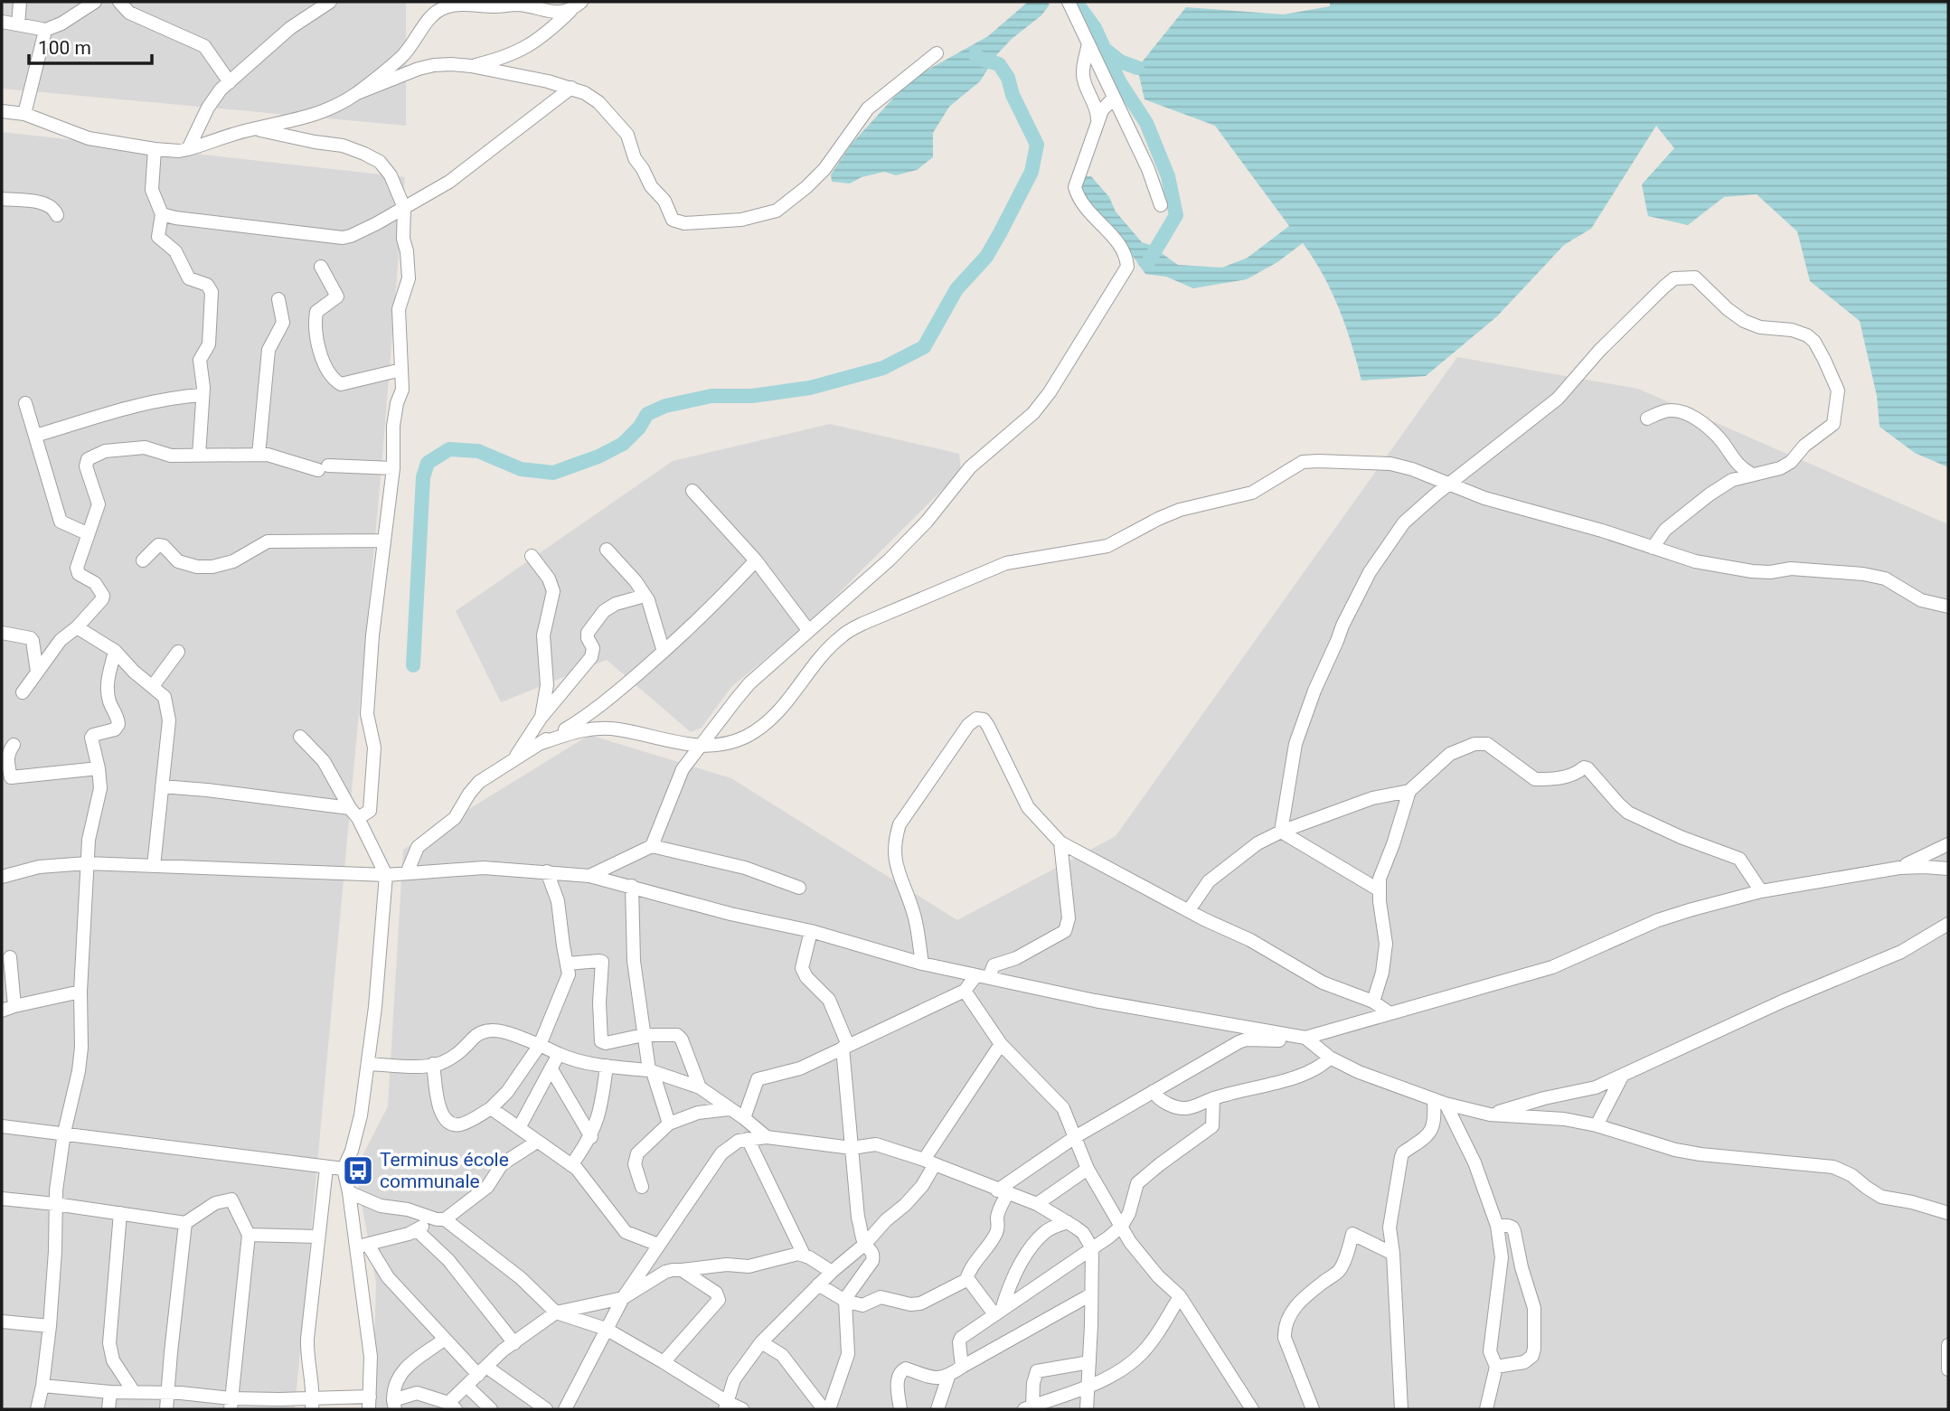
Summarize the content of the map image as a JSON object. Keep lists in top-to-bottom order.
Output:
{
  "places": {
    "bus stop": ["Terminus école communale"]
  },
  "scale_bar": "100 m"
}
